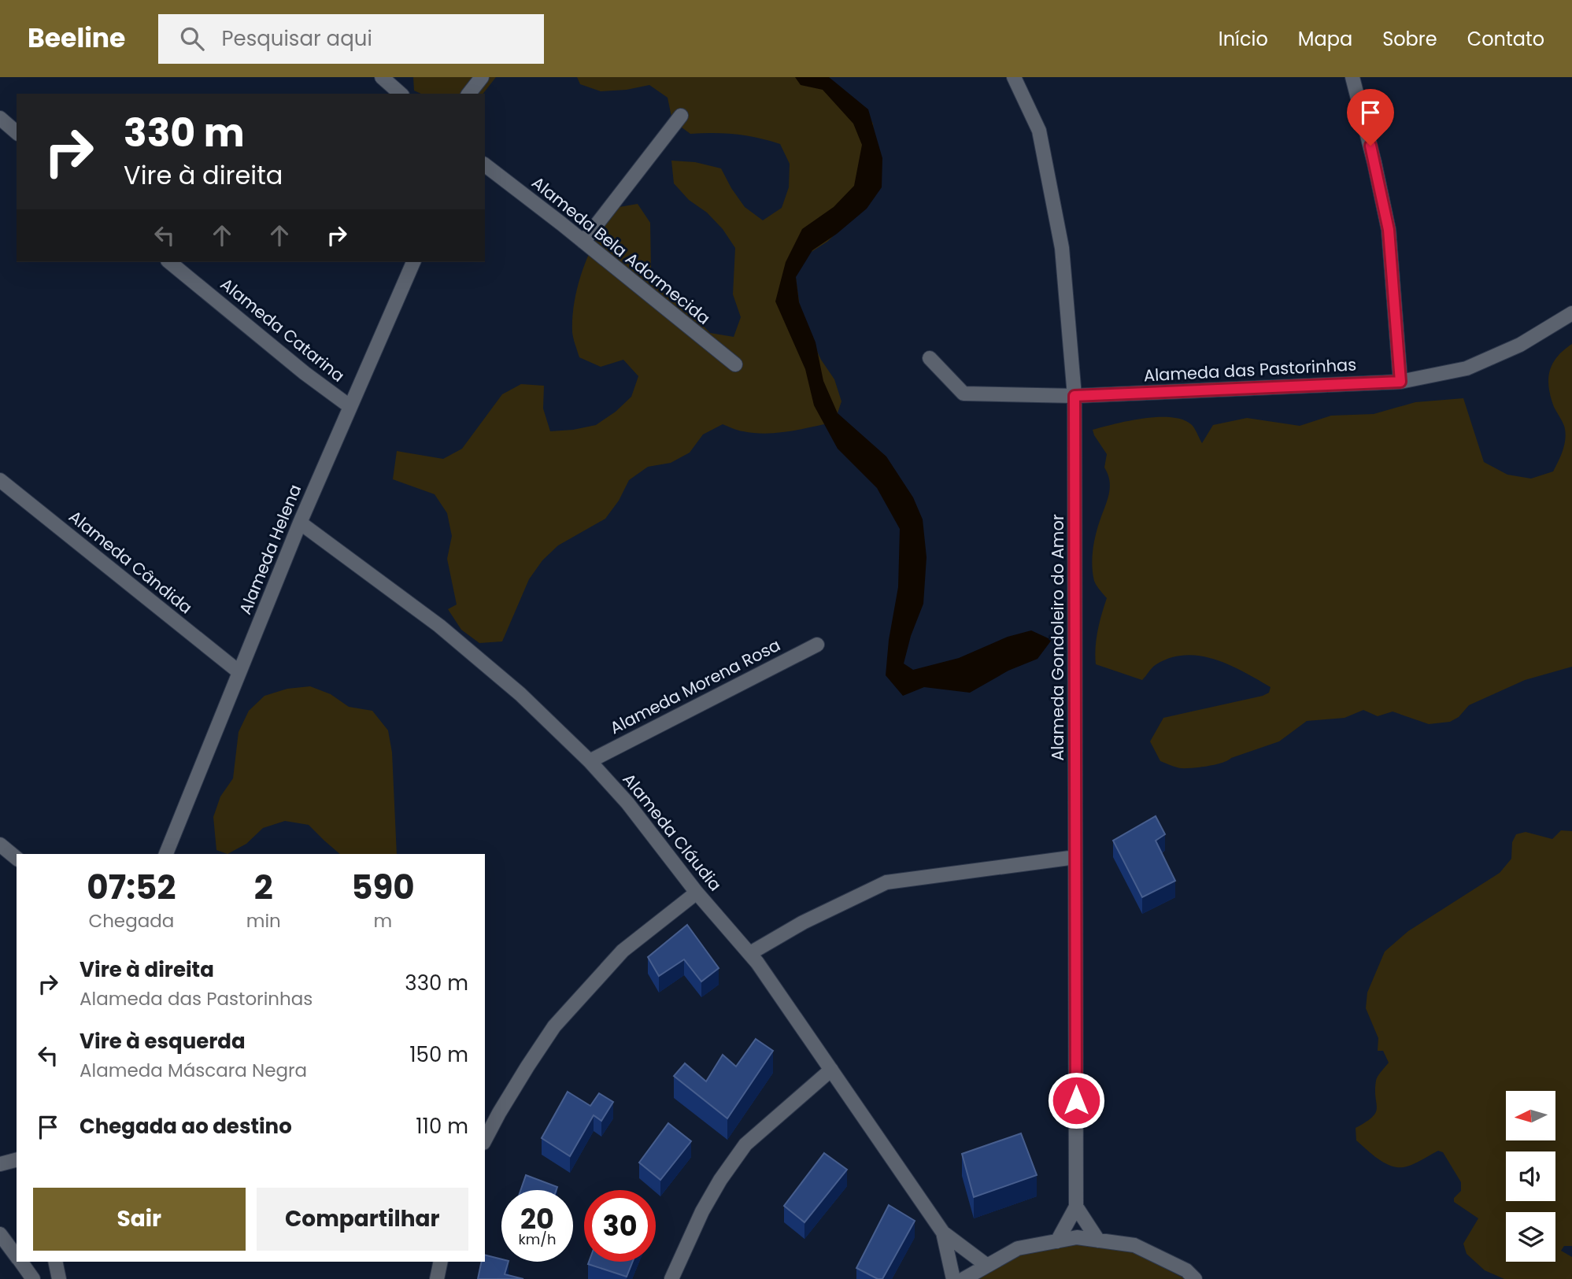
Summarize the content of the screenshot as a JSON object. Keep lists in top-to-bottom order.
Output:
{
  "streets": {
    "street": [
      "Alameda Bela Adormecida",
      "Alameda Catarina",
      "Alameda das Pastorinhas",
      "Alameda Helena",
      "Alameda Cândida",
      "Alameda Gondoleiro do Amor",
      "Alameda Morena Rosa",
      "Alameda Cláudia"
    ]
  },
  "crossings": [
    ["Alameda Catarina", "Alameda Helena"],
    ["Alameda das Pastorinhas", "Alameda Gondoleiro do Amor"],
    ["Alameda Helena", "Alameda Cândida"],
    ["Alameda Helena", "Alameda Cláudia"],
    ["Alameda Morena Rosa", "Alameda Cláudia"]
  ],
  "north": "left",
  "page": {
    "header": "Beeline",
    "search": "Pesquisar aqui",
    "nav": [
      "Início",
      "Mapa",
      "Sobre",
      "Contato"
    ],
    "turn": ["330 m", "Vire à direita"],
    "eta": [
      "07:52",
      "Chegada",
      "2",
      "min",
      "590",
      "m"
    ],
    "list": [
      {
        "name": "Vire à direita",
        "note": "Alameda das Pastorinhas",
        "value": "330 m"
      },
      {
        "name": "Vire à esquerda",
        "note": "Alameda Máscara Negra",
        "value": "150 m"
      },
      {
        "name": "Chegada ao destino",
        "value": "110 m"
      }
    ],
    "buttons": ["Sair", "Compartilhar"],
    "speed": "20 km/h",
    "limit": "30"
  }
}
